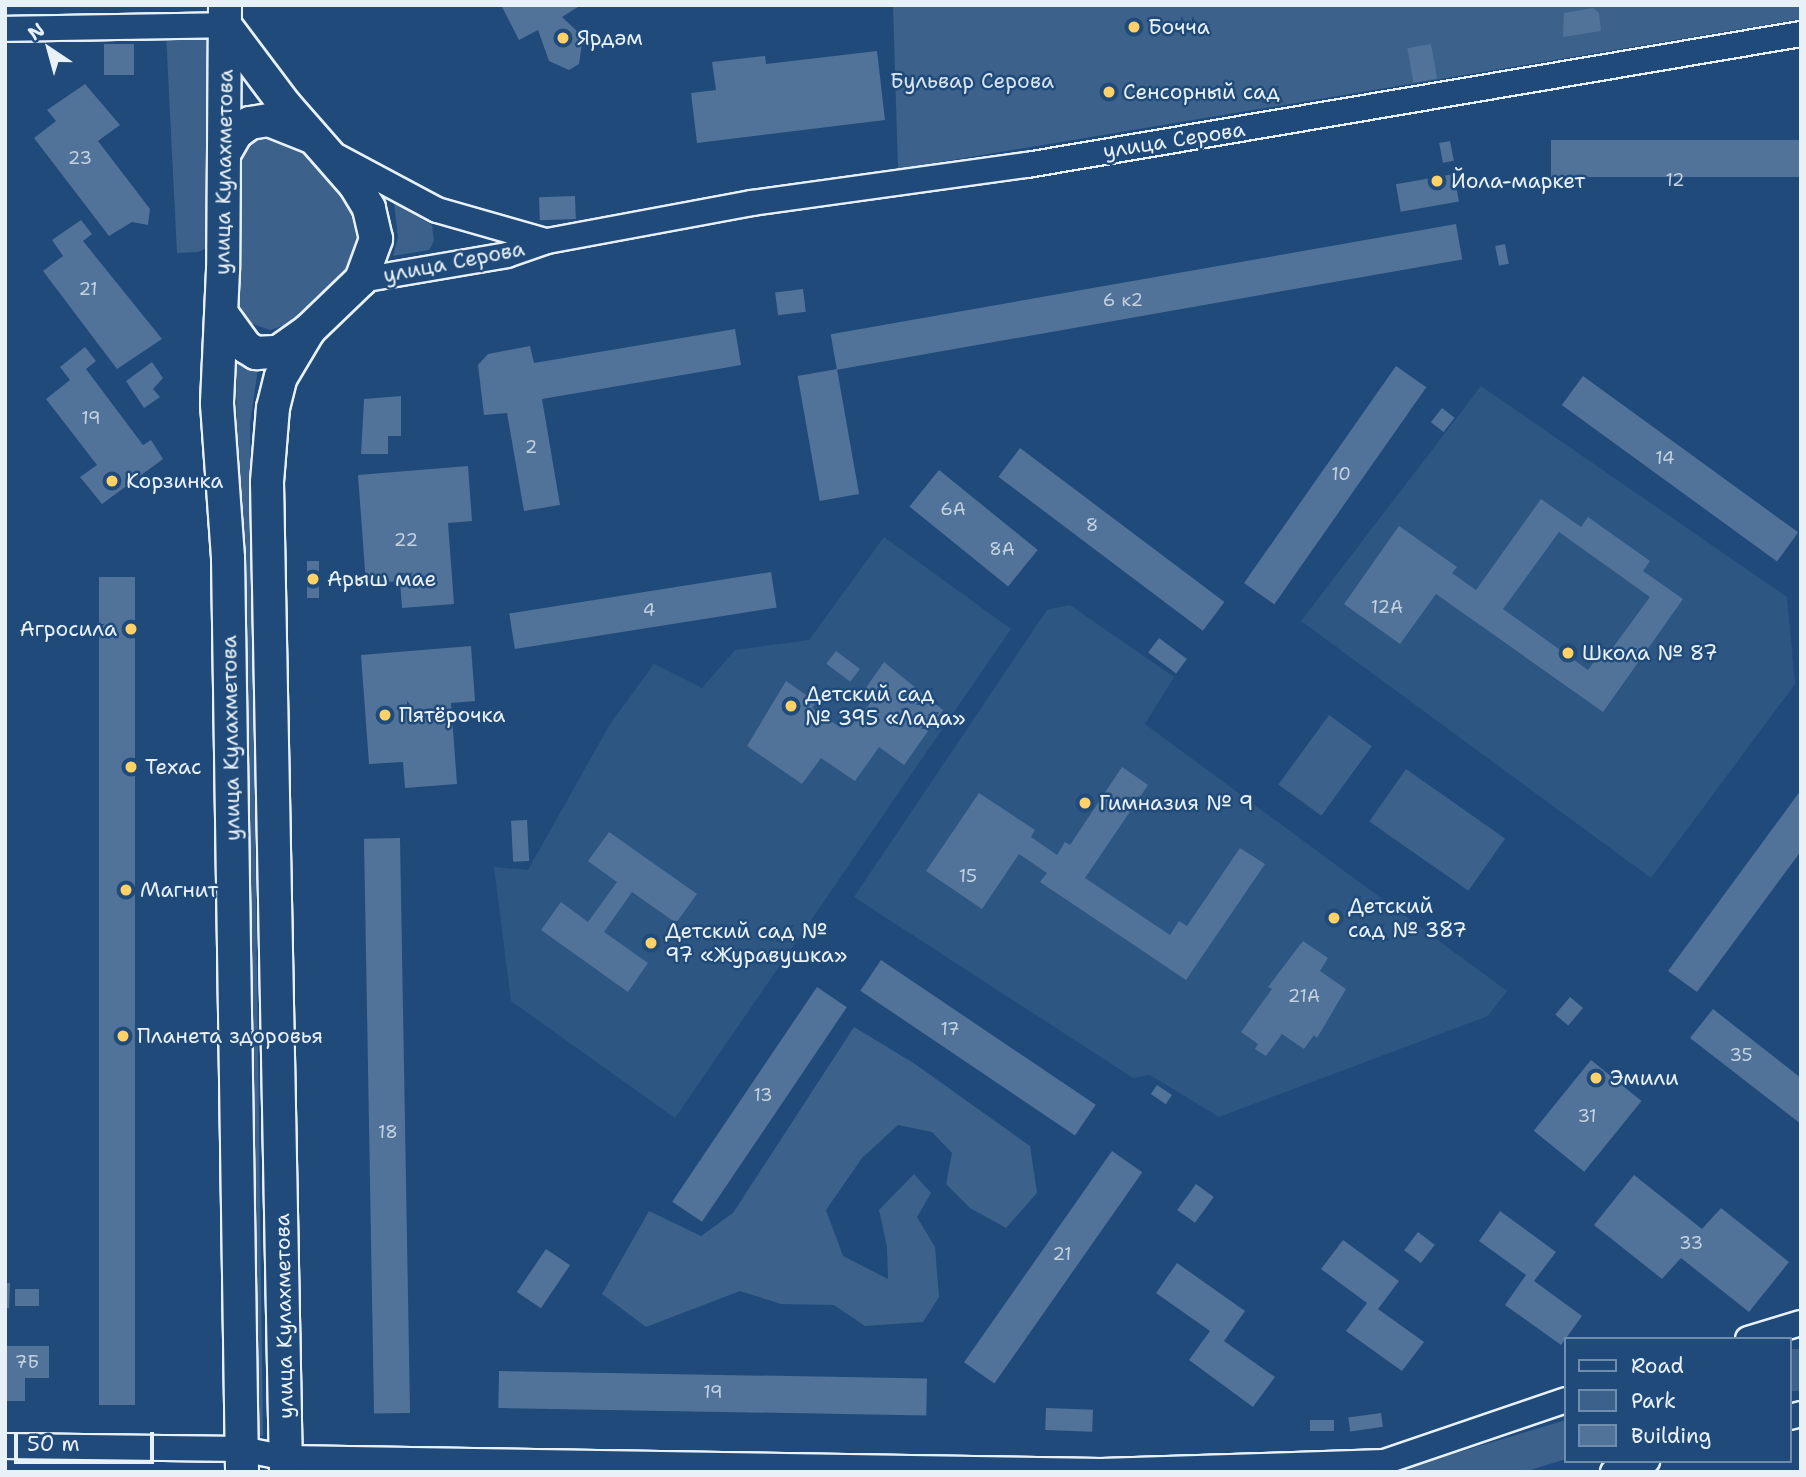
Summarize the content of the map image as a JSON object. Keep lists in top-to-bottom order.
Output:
{
  "streets": {
    "main road": ["улица Кулахметова"],
    "street": ["улица Серова"]
  },
  "crossings": [
    ["улица Серова", "улица Кулахметова"]
  ],
  "parks": ["Бульвар Серова"],
  "places": [
    "Бочча",
    "Ярдәм",
    "Сенсорный сад",
    "Йола-маркет",
    "Корзинка",
    "Арыш мае",
    "Агросила",
    "Школа № 87",
    "Детский сад № 395 «Лада»",
    "Пятёрочка",
    "Техас",
    "Гимназия № 9",
    "Магнит",
    "Детский сад № 387",
    "Детский сад № 97 «Журавушка»",
    "Планета здоровья",
    "Эмили"
  ],
  "house_numbers": [
    "23",
    "12",
    "21",
    "6 к2",
    "19",
    "2",
    "14",
    "10",
    "6А",
    "8",
    "22",
    "8А",
    "12А",
    "4",
    "15",
    "21А",
    "17",
    "35",
    "13",
    "31",
    "18",
    "33",
    "21",
    "7Б",
    "19"
  ],
  "legend": ["Road", "Park", "Building"],
  "scale_bar": "50 m",
  "north": "top left"
}
